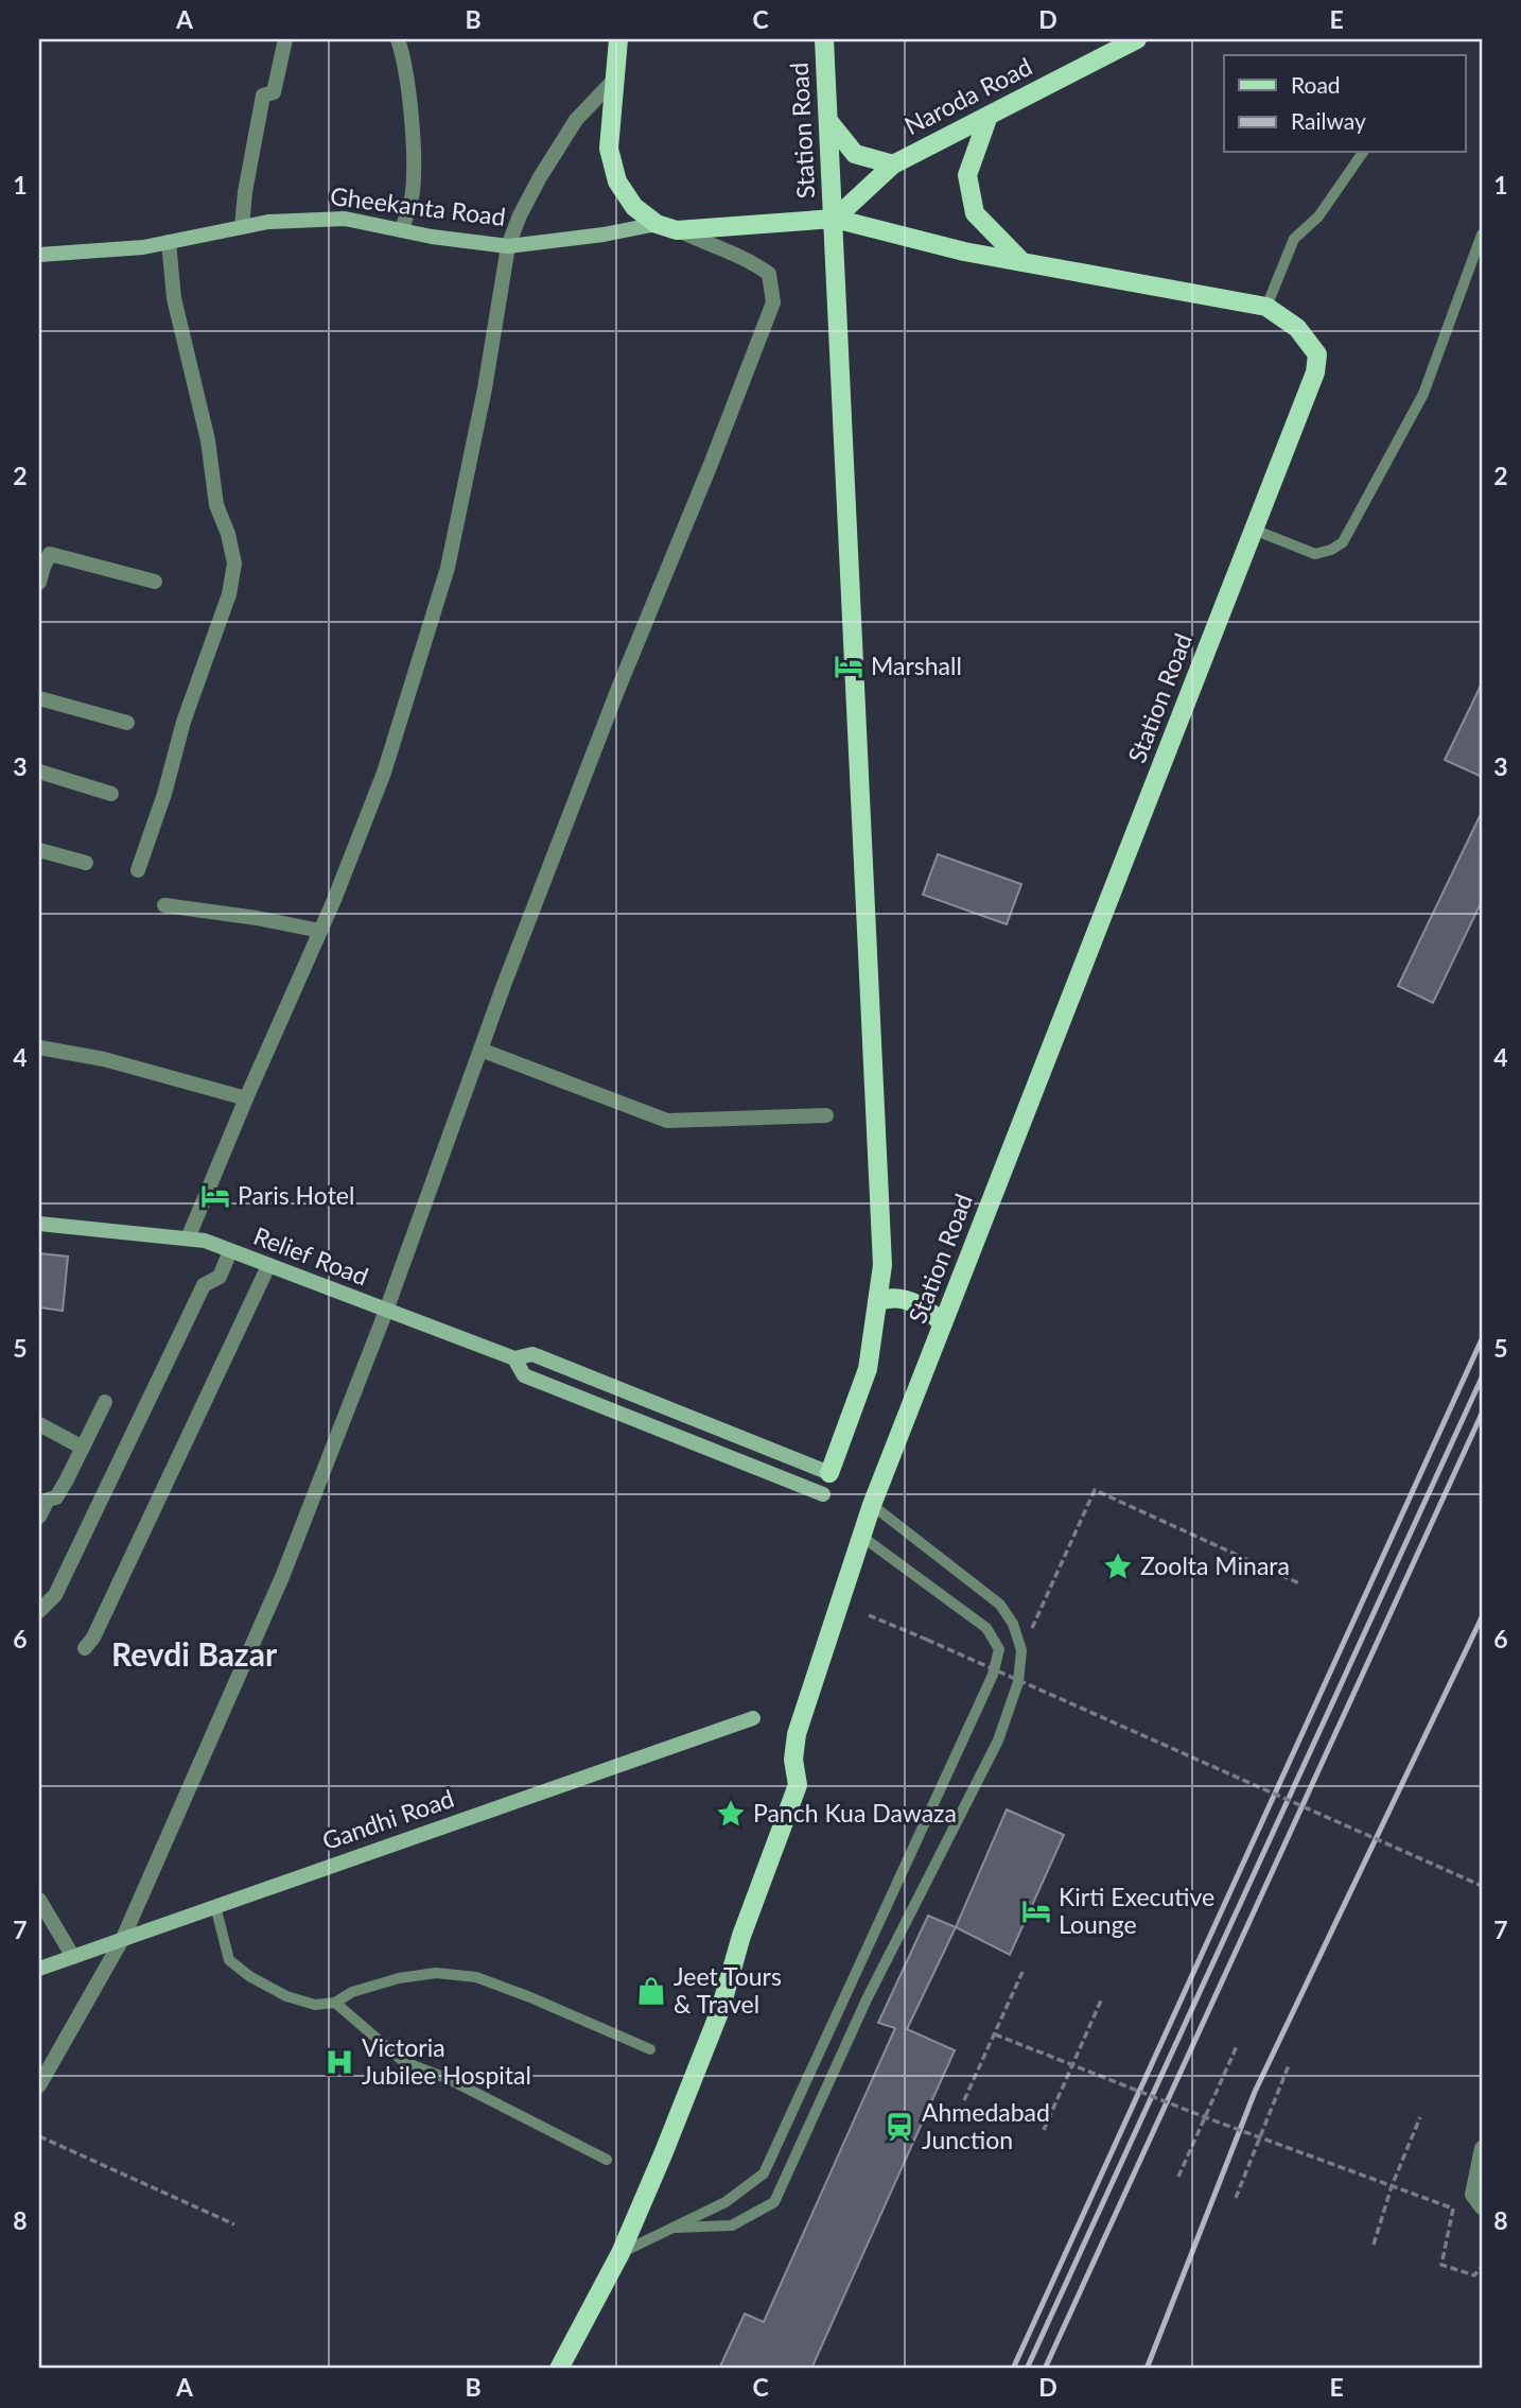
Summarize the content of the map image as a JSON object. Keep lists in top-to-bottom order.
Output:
{
  "streets": {
    "main road": [
      "Naroda Road",
      "Station Road",
      "Gheekanta Road",
      "Relief Road",
      "Gandhi Road"
    ]
  },
  "crossings": [
    ["Naroda Road", "Station Road"],
    ["Naroda Road", "Gheekanta Road"],
    ["Station Road", "Gheekanta Road"],
    ["Station Road", "Relief Road"]
  ],
  "districts": ["Revdi Bazar"],
  "places": {
    "hotel": ["Marshall", "Paris Hotel", "Kirti Executive Lounge"],
    "place": ["Zoolta Minara", "Panch Kua Dawaza"],
    "shop": ["Jeet Tours & Travel"],
    "hospital": ["Victoria Jubilee Hospital"],
    "station": ["Ahmedabad Junction"]
  },
  "legend": ["Road", "Railway"],
  "grid": {
    "columns": [
      "A",
      "B",
      "C",
      "D",
      "E"
    ],
    "rows": [
      "1",
      "2",
      "3",
      "4",
      "5",
      "6",
      "7",
      "8"
    ]
  }
}
